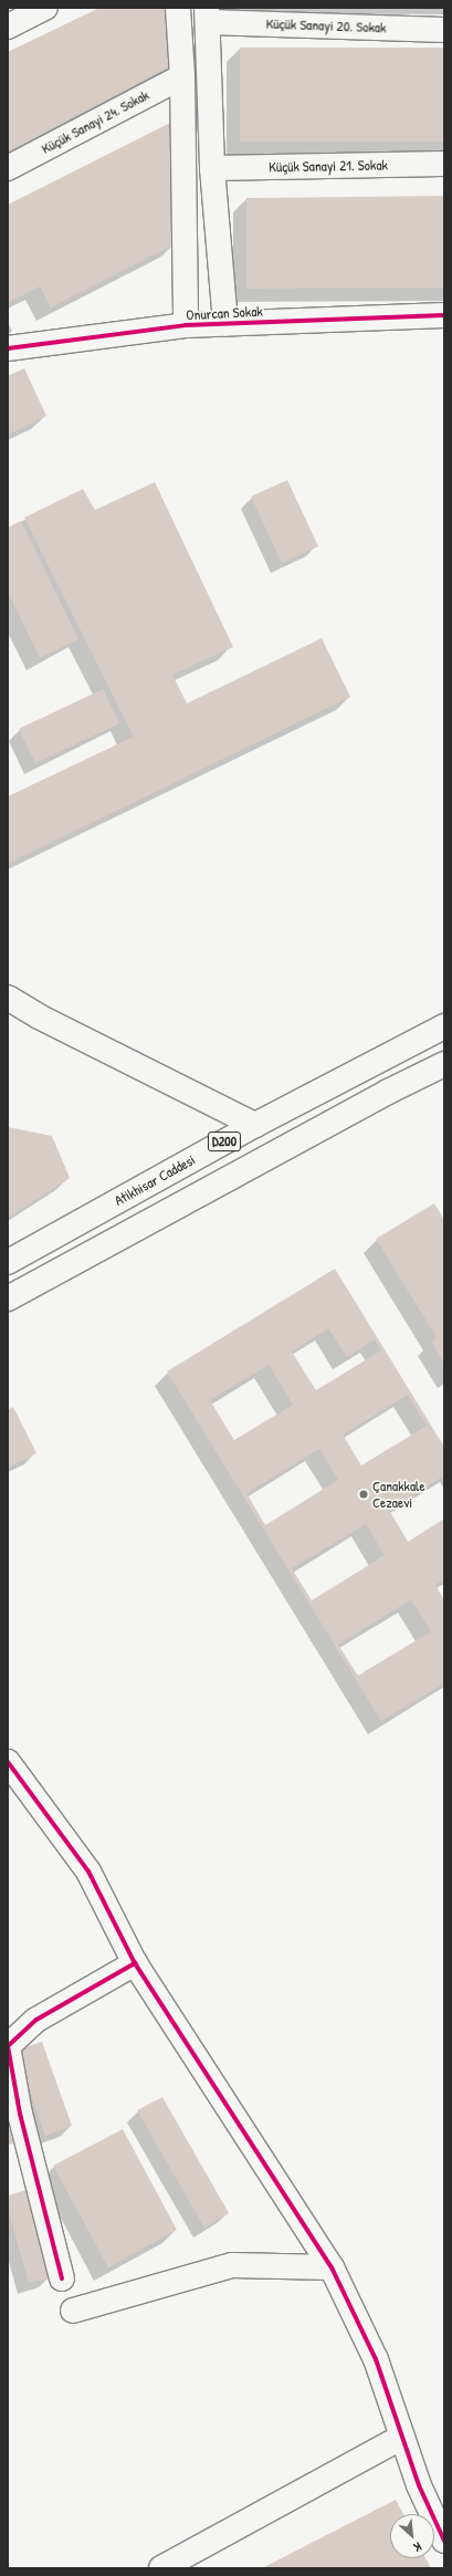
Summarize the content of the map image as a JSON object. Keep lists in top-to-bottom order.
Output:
{
  "streets": {
    "main road": [
      "Küçük Sanayi 20. Sokak",
      "Küçük Sanayi 24. Sokak",
      "Küçük Sanayi 21. Sokak",
      "Onurcan Sokak",
      "D200",
      "Atikhisar Caddesi"
    ]
  },
  "places": ["Çanakkale Cezaevi"],
  "north": "bottom right"
}
